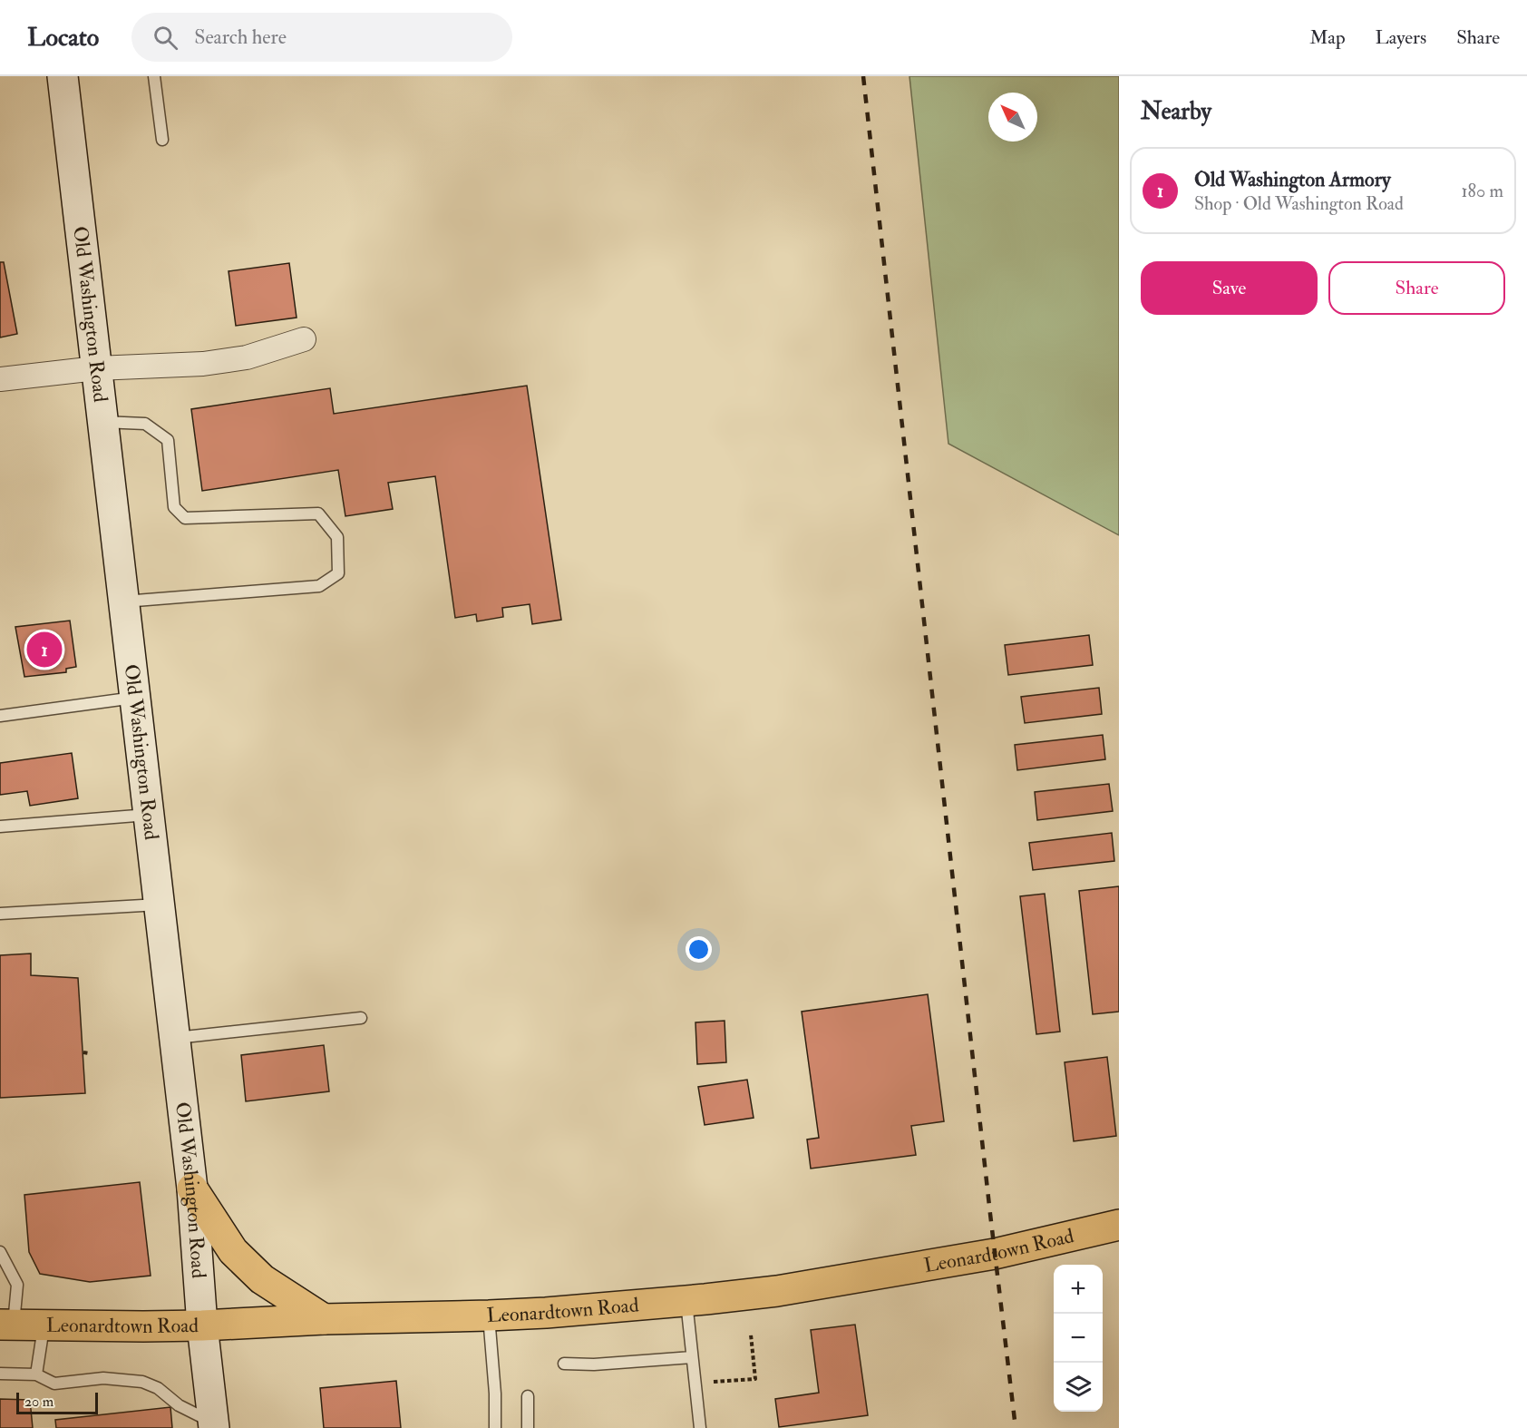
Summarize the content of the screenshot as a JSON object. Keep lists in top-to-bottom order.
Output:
{
  "streets": {
    "highway": ["Leonardtown Road"],
    "main road": ["Old Washington Road"]
  },
  "crossings": [
    ["Old Washington Road", "Leonardtown Road"]
  ],
  "scale_bar": "20 m",
  "north": "top left",
  "page": {
    "header": "Locato",
    "search": "Search here",
    "nav": ["Map", "Layers", "Share"],
    "heading": "Nearby",
    "list": [
      {
        "mark": "1",
        "name": "Old Washington Armory",
        "note": "Shop · Old Washington Road",
        "value": "180 m"
      }
    ],
    "buttons": ["Save", "Share"],
    "pins": "1",
    "map_buttons": ["+", "−"],
    "scale": "20 m"
  }
}
